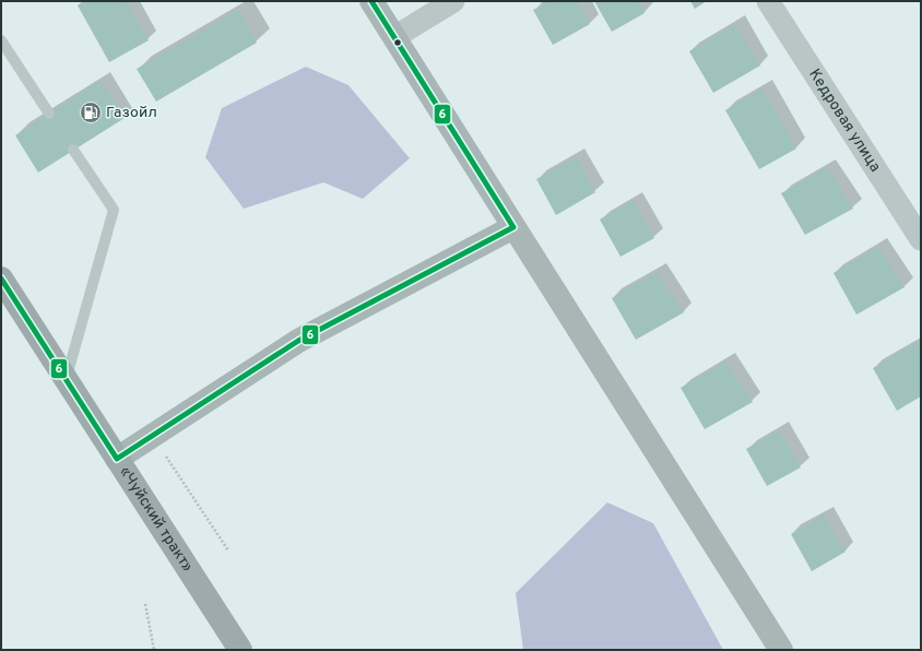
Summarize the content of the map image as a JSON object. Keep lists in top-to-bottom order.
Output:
{
  "streets": {
    "highway": ["«Чуйский тракт»"],
    "street": ["Кедровая улица"]
  },
  "places": {
    "fuel station": ["Газойл"]
  },
  "lines": ["transit line 6"]
}
